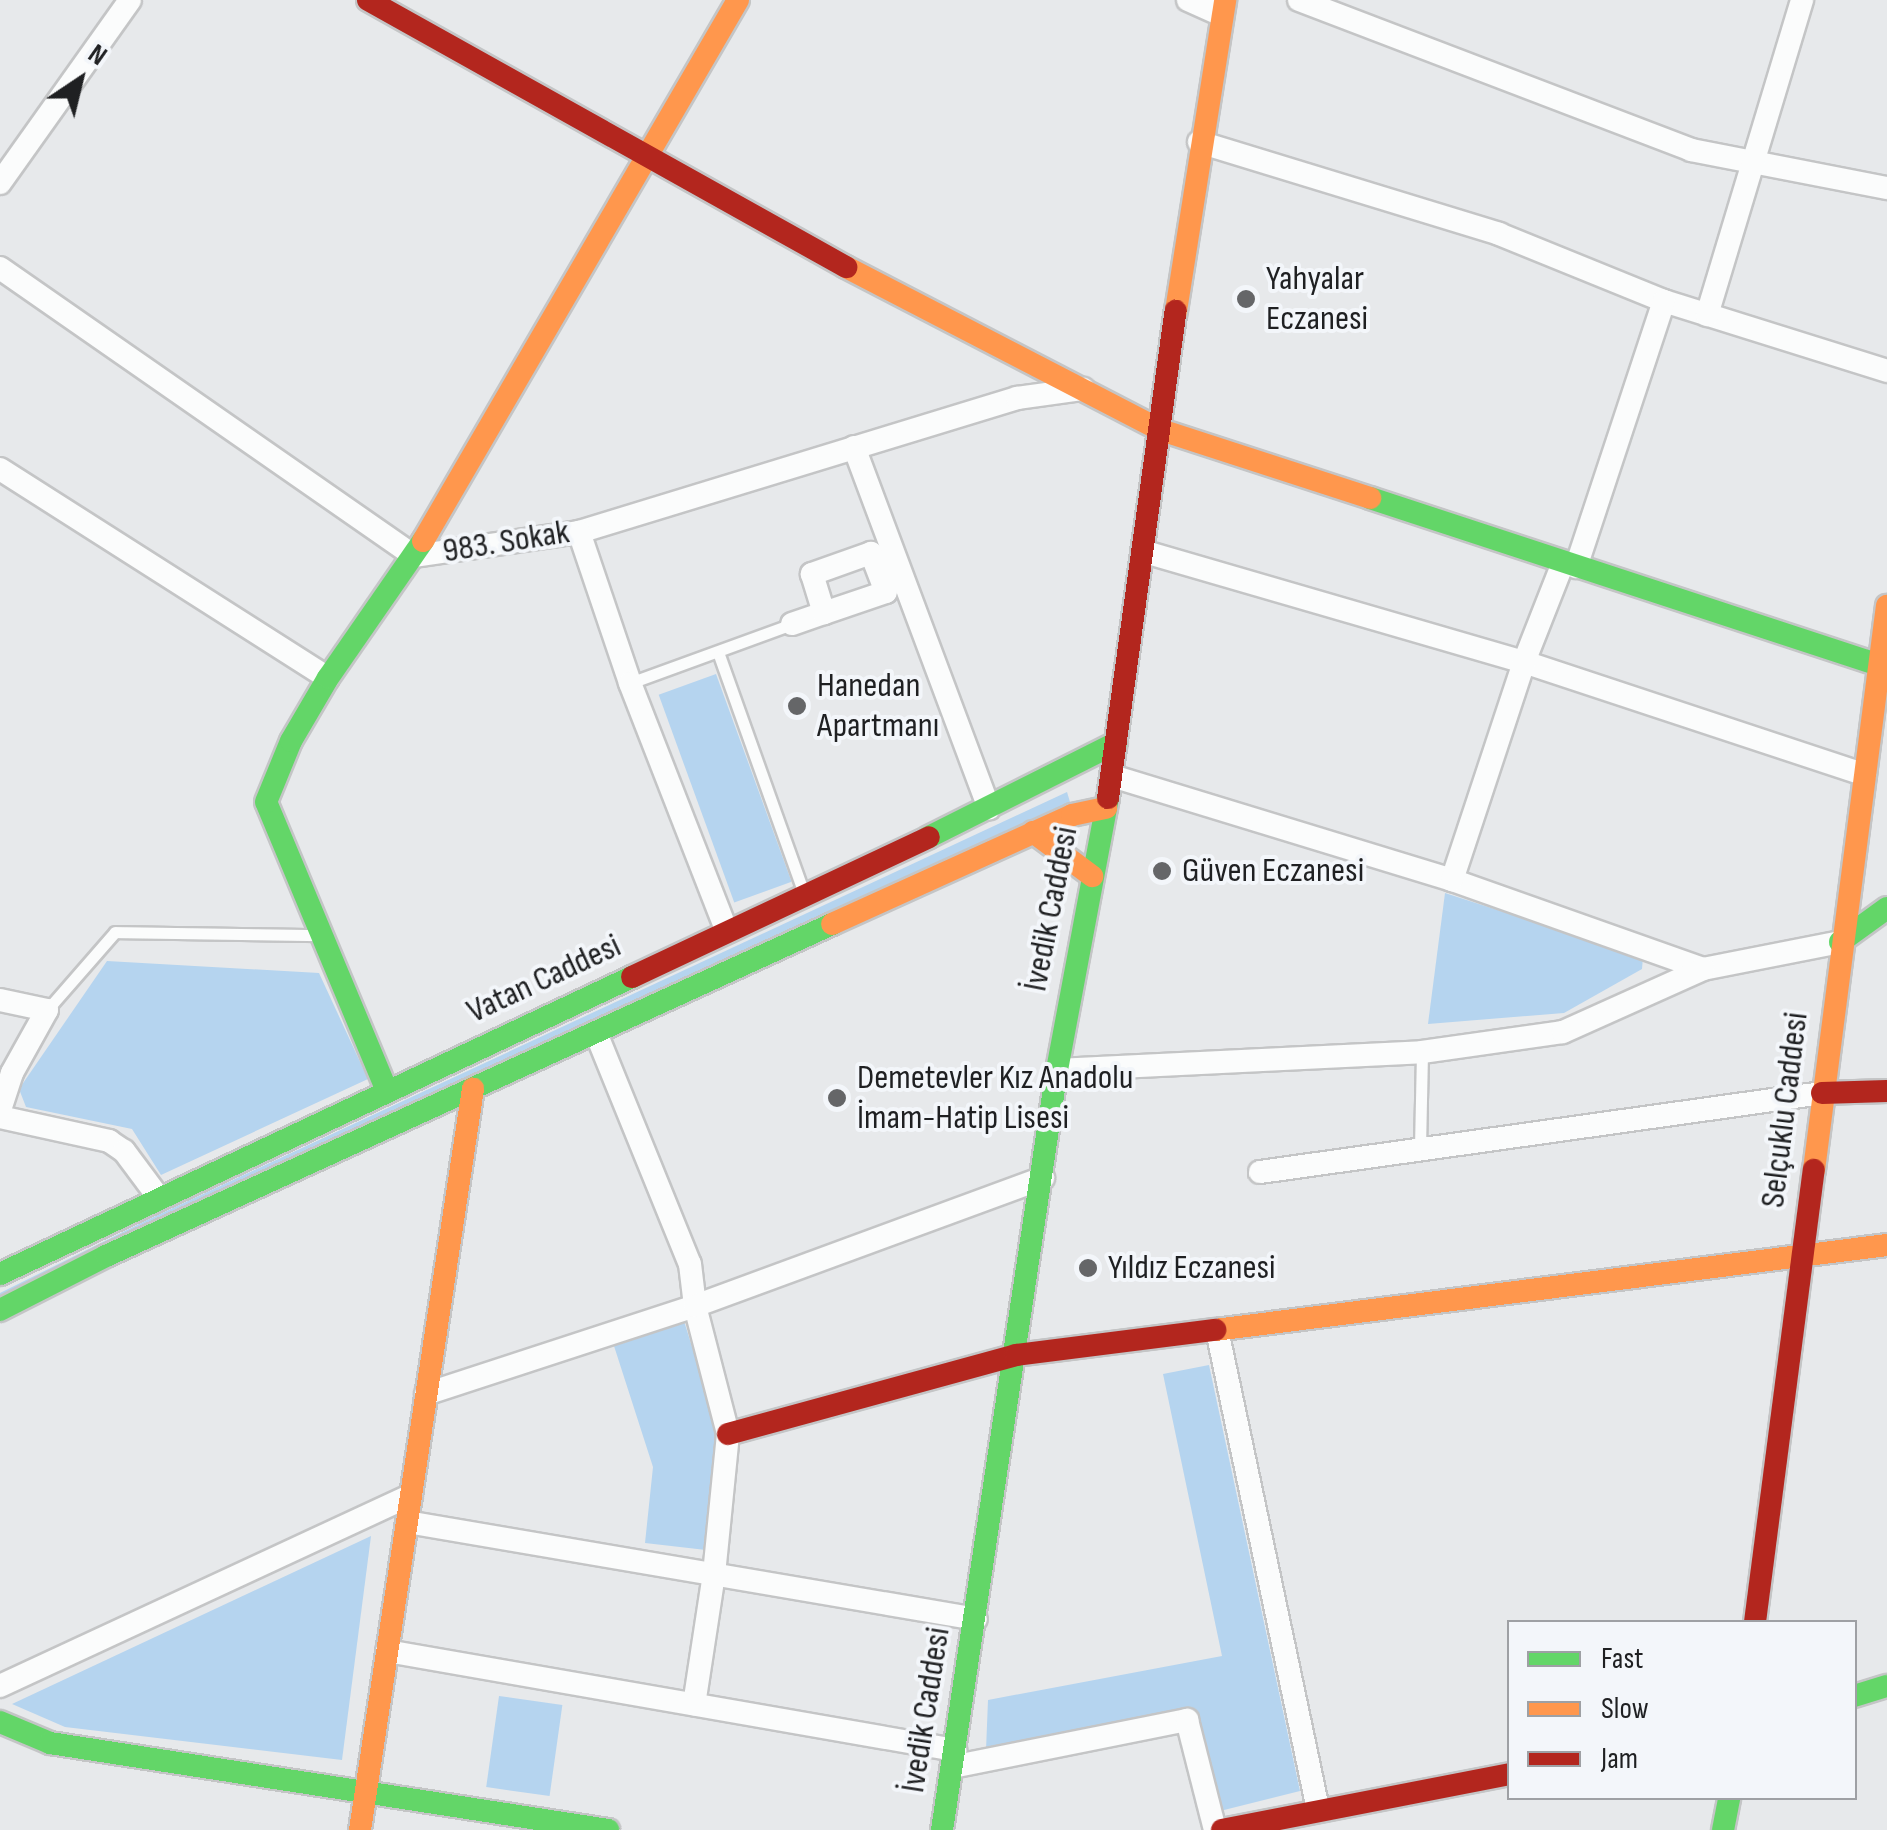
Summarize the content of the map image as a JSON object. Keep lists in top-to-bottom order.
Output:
{
  "streets": {
    "street": [
      "983. Sokak",
      "İvedik Caddesi",
      "Vatan Caddesi",
      "Selçuklu Caddesi"
    ]
  },
  "crossings": [
    ["İvedik Caddesi", "Vatan Caddesi"]
  ],
  "places": [
    "Yahyalar Eczanesi",
    "Hanedan Apartmanı",
    "Güven Eczanesi",
    "Demetevler Kız Anadolu İmam-Hatip Lisesi",
    "Yıldız Eczanesi"
  ],
  "legend": ["Fast", "Slow", "Jam"],
  "north": "top right"
}
